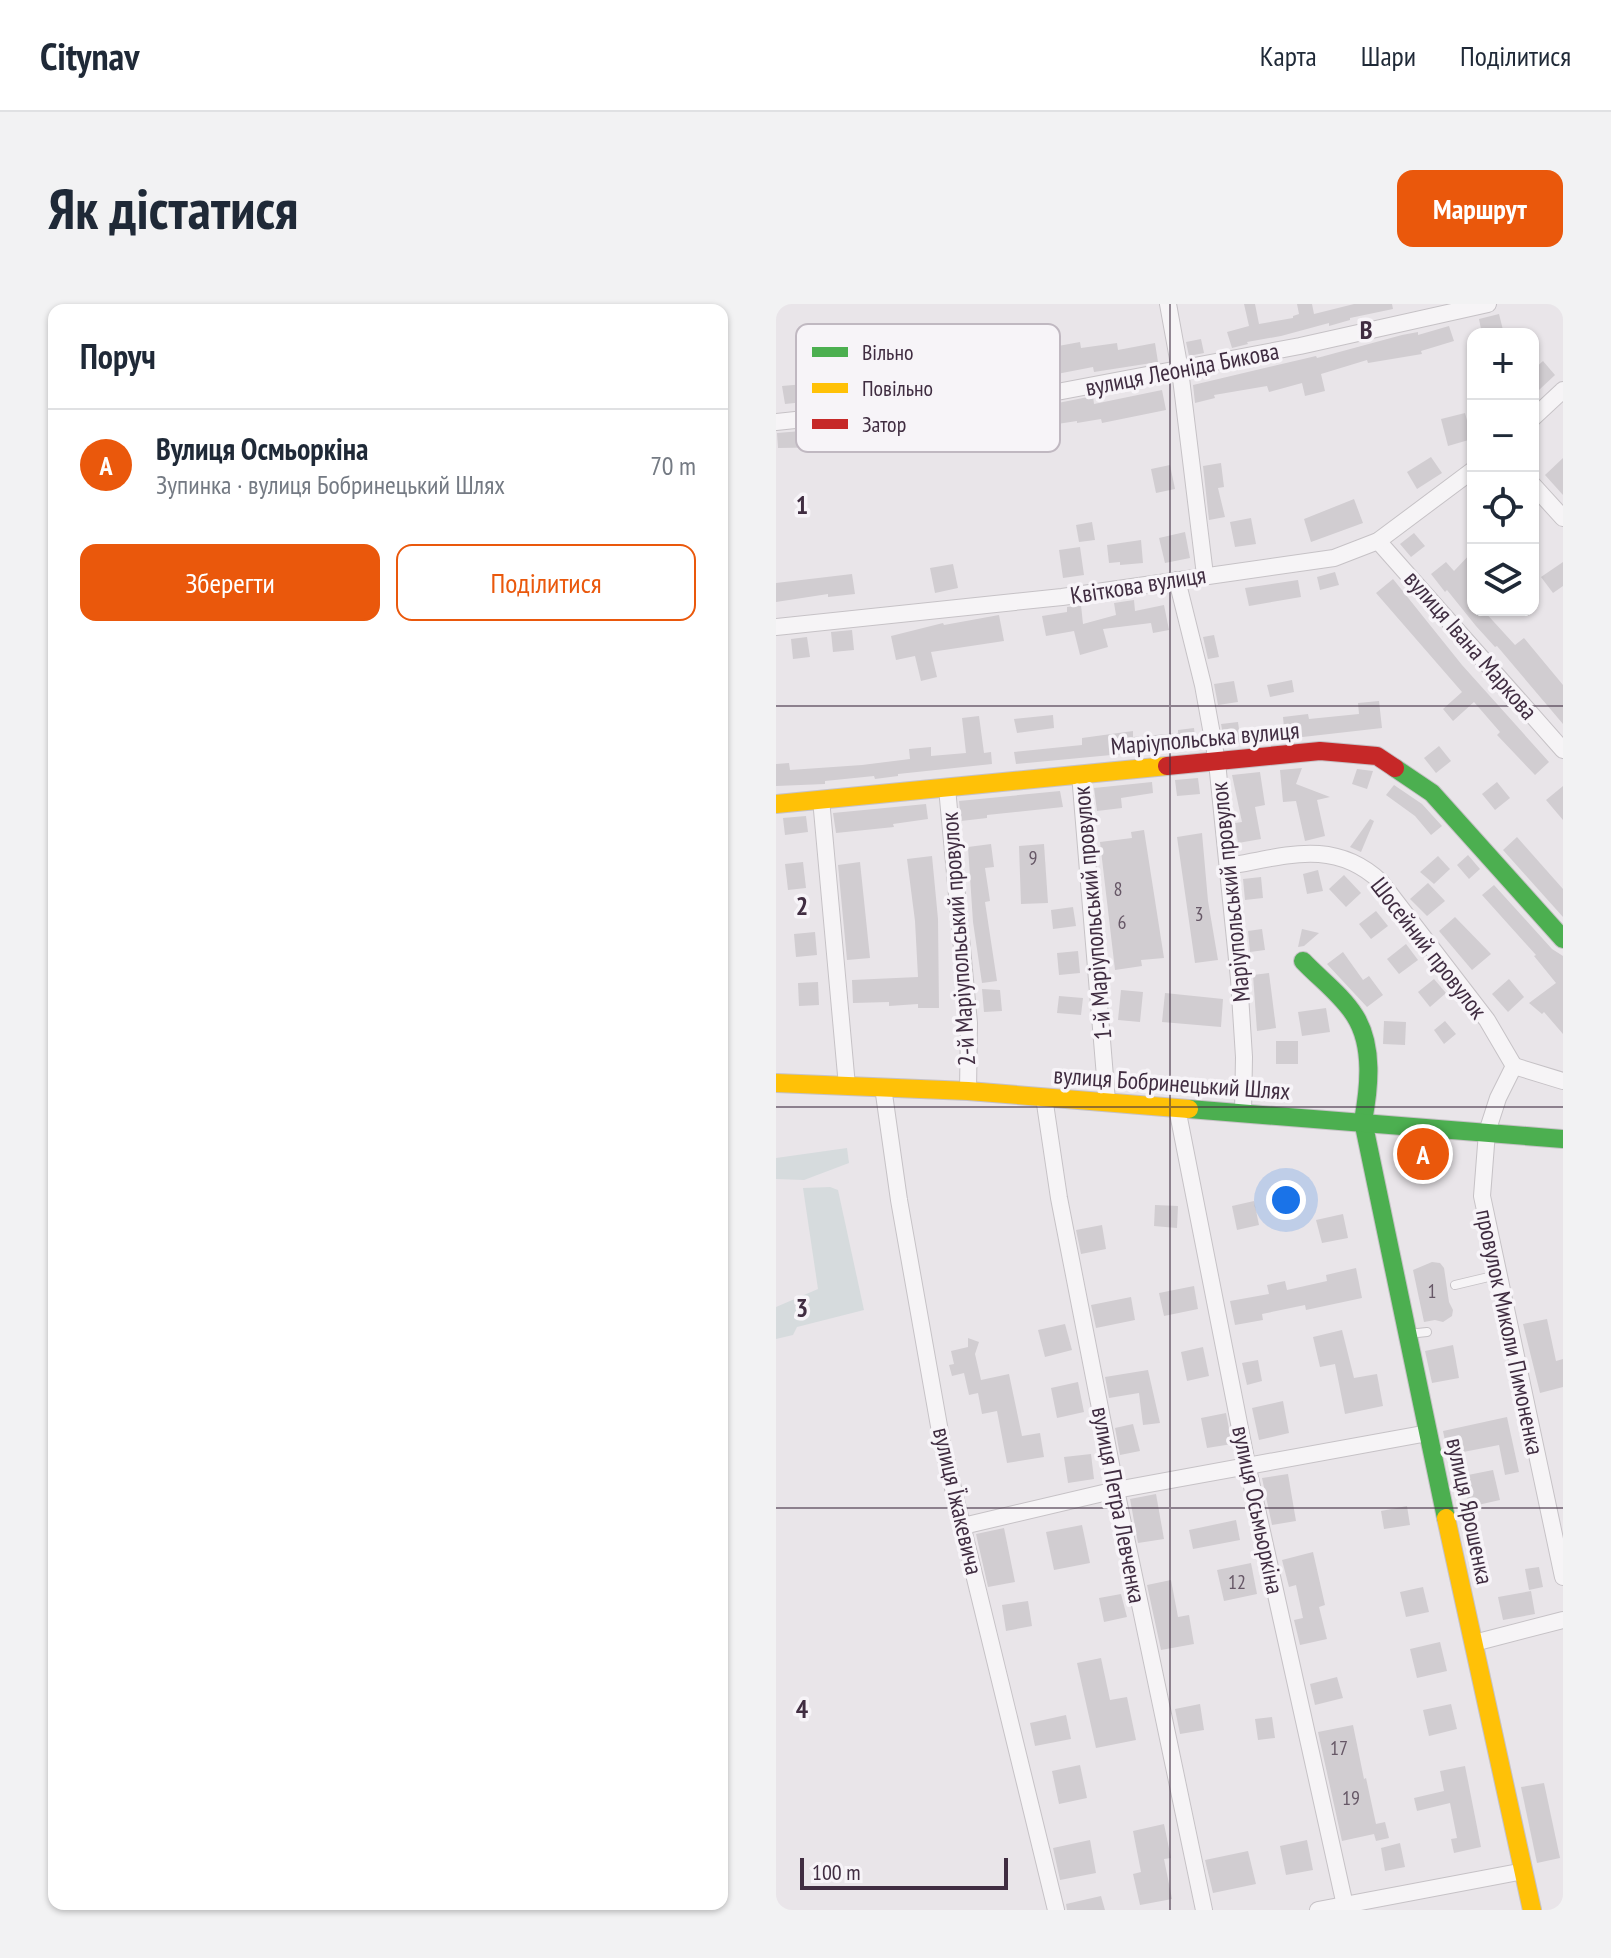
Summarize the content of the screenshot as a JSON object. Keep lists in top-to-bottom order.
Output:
{
  "streets": {
    "street": [
      "вулиця Леоніда Бикова",
      "Квіткова вулиця",
      "вулиця Івана Маркова",
      "Маріупольська вулиця",
      "Маріупольський провулок",
      "1-й Маріупольський провулок",
      "2-й Маріупольський провулок",
      "Шосейний провулок",
      "вулиця Бобринецький Шлях",
      "провулок Миколи Пимоненка",
      "вулиця Їжакевича",
      "вулиця Петра Левченка",
      "вулиця Осьмьоркіна",
      "вулиця Ярошенка"
    ]
  },
  "crossings": [
    ["Квіткова вулиця", "вулиця Івана Маркова"],
    ["Квіткова вулиця", "Маріупольський провулок"],
    ["Маріупольська вулиця", "Маріупольський провулок"],
    ["Маріупольська вулиця", "1-й Маріупольський провулок"],
    ["Маріупольська вулиця", "2-й Маріупольський провулок"],
    ["Маріупольський провулок", "Шосейний провулок"],
    ["Маріупольський провулок", "вулиця Бобринецький Шлях"],
    ["1-й Маріупольський провулок", "вулиця Бобринецький Шлях"],
    ["2-й Маріупольський провулок", "вулиця Бобринецький Шлях"],
    ["Шосейний провулок", "провулок Миколи Пимоненка"],
    ["вулиця Бобринецький Шлях", "провулок Миколи Пимоненка"],
    ["вулиця Бобринецький Шлях", "вулиця Їжакевича"],
    ["вулиця Бобринецький Шлях", "вулиця Петра Левченка"],
    ["вулиця Бобринецький Шлях", "вулиця Осьмьоркіна"],
    ["вулиця Бобринецький Шлях", "вулиця Ярошенка"]
  ],
  "house_numbers": [
    "9",
    "8",
    "3",
    "6",
    "1",
    "12",
    "17",
    "19"
  ],
  "legend": ["Вільно", "Повільно", "Затор"],
  "scale_bar": "100 m",
  "page": {
    "header": "Citynav",
    "nav": ["Карта", "Шари", "Поділитися"],
    "buttons": [
      "Маршрут",
      ["Зберегти", "Поділитися"]
    ],
    "title": "Як дістатися",
    "heading": "Поруч",
    "map_buttons": ["+", "−"],
    "list": [
      {
        "mark": "A",
        "name": "Вулиця Осмьоркіна",
        "note": "Зупинка · вулиця Бобринецький Шлях",
        "value": "70 m"
      }
    ],
    "pins": "A",
    "scale": "100 m"
  },
  "grid": {
    "columns": ["B"],
    "rows": [
      "1",
      "2",
      "3",
      "4"
    ]
  }
}
